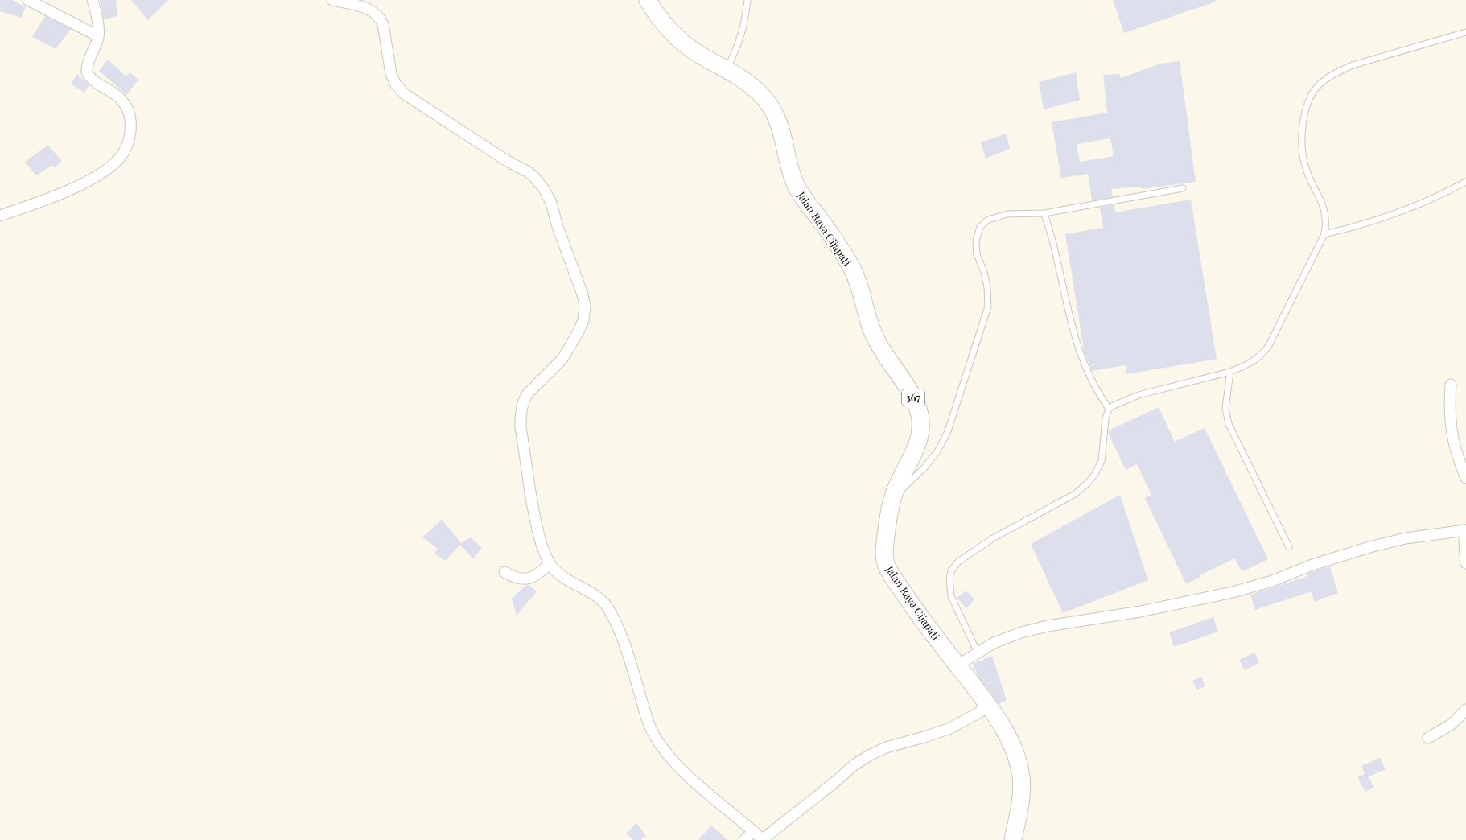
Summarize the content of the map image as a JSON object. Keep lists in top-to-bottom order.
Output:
{
  "streets": {
    "main road": ["Jalan Raya Cijapati", "367"]
  }
}
